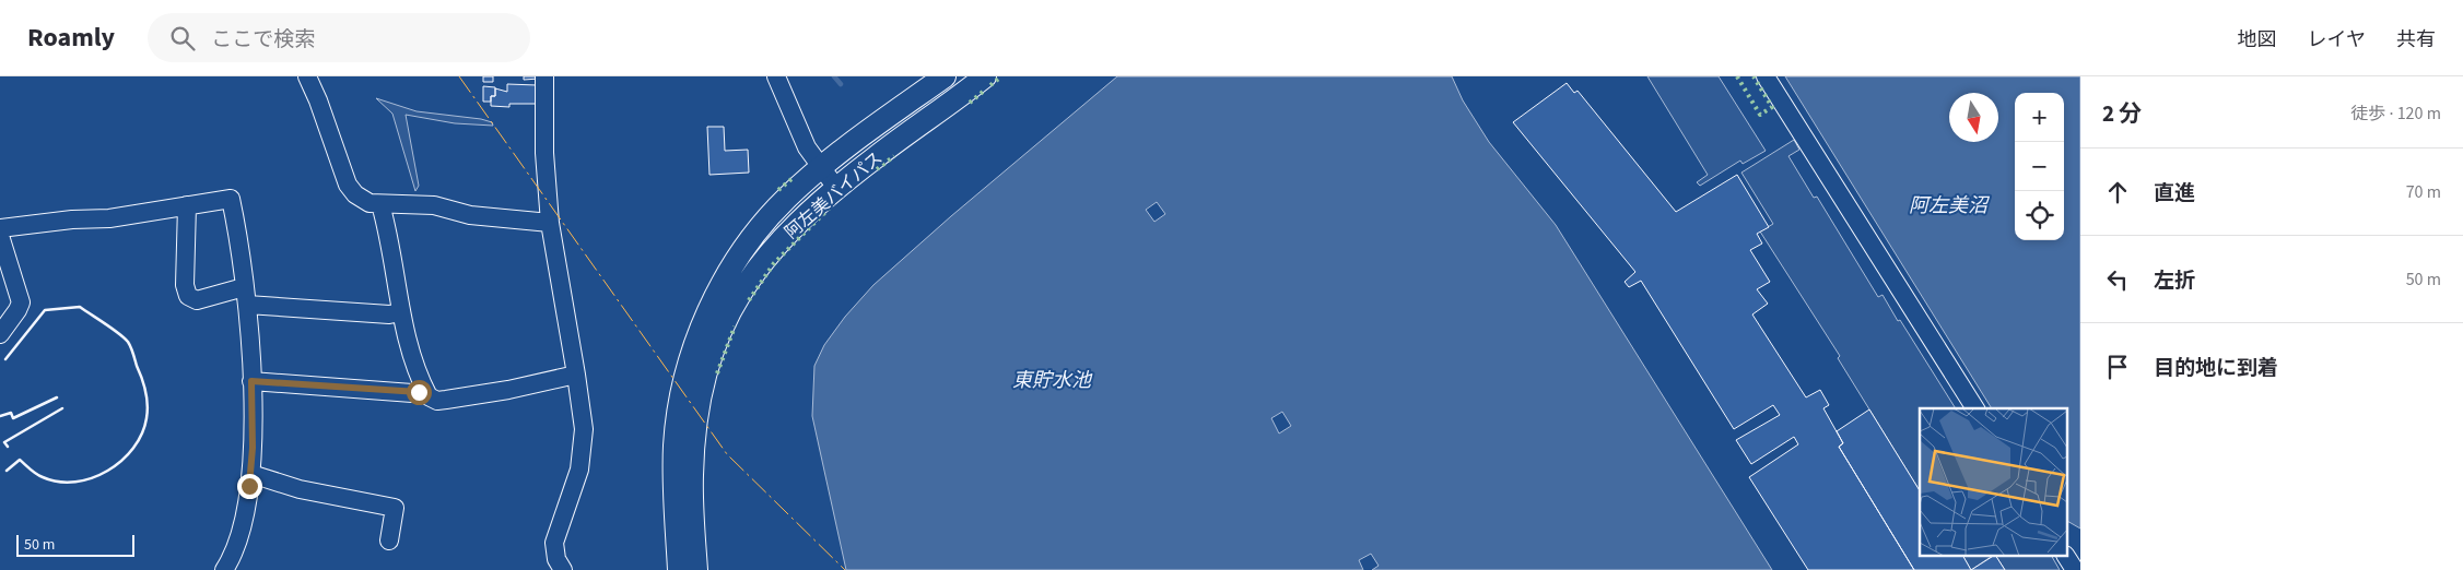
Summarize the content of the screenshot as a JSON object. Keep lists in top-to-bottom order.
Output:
{
  "streets": {
    "main road": ["阿左美バイパス"]
  },
  "water": ["阿左美沼", "東貯水池"],
  "scale_bar": "50 m",
  "north": "bottom",
  "page": {
    "header": "Roamly",
    "search": "ここで検索",
    "nav": ["地図", "レイヤ", "共有"],
    "heading": ["2 分", "徒歩 · 120 m"],
    "map_buttons": ["+", "−"],
    "list": [
      ["直進", "70 m"],
      ["左折", "50 m"],
      "目的地に到着"
    ],
    "scale": "50 m"
  }
}
